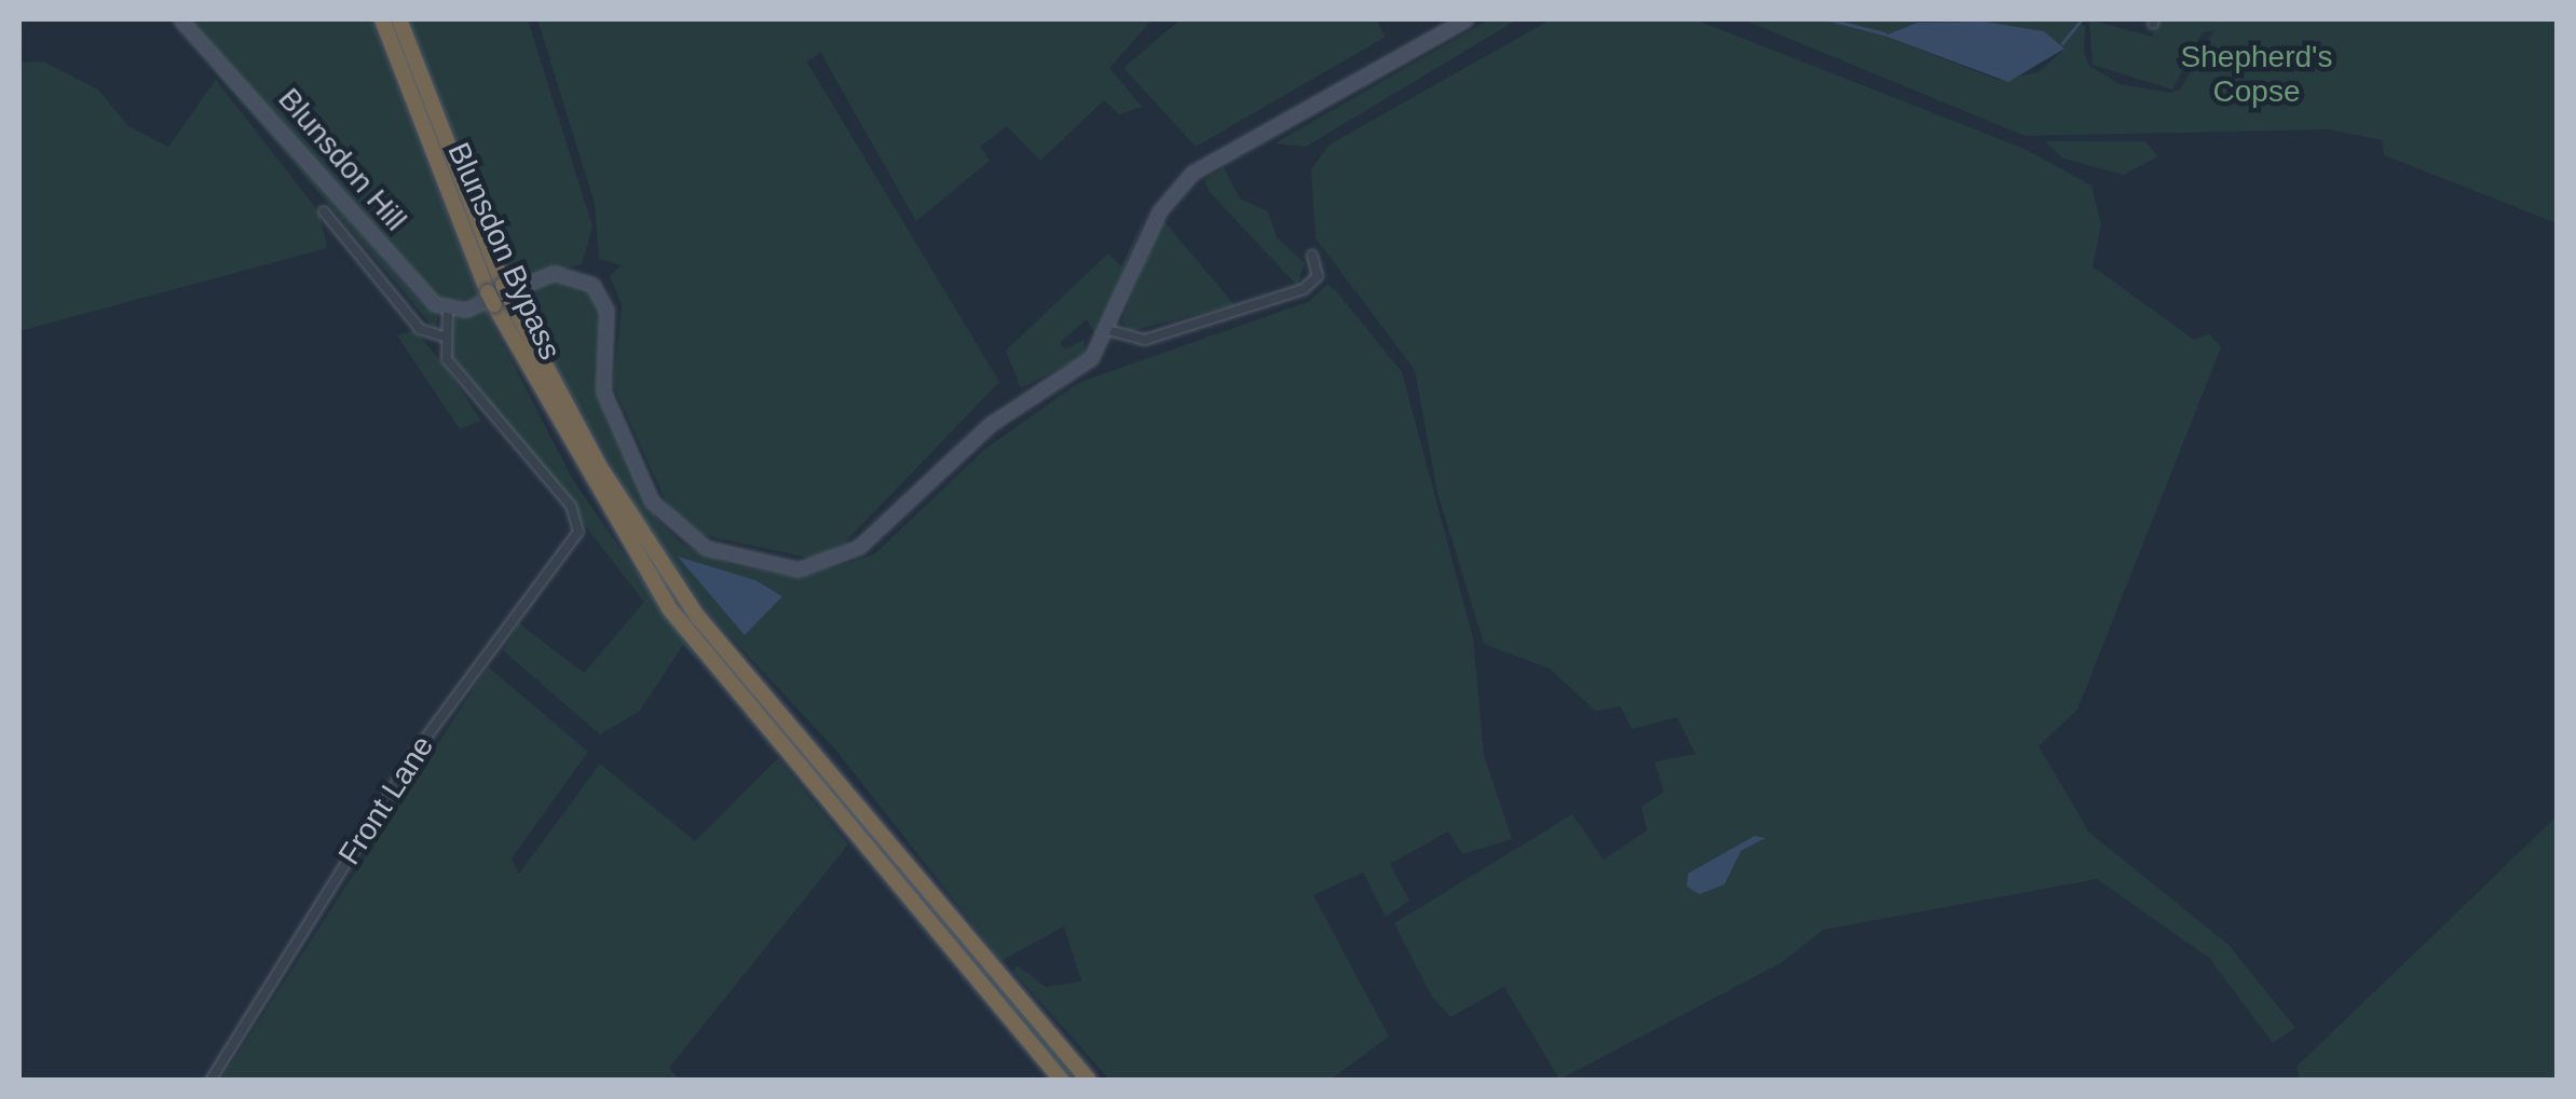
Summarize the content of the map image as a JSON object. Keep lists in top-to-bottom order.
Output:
{
  "streets": {
    "highway": ["Blunsdon Bypass"],
    "street": ["Blunsdon Hill", "Front Lane"]
  },
  "crossings": [
    ["Blunsdon Hill", "Front Lane"]
  ],
  "parks": ["Shepherd's Copse"]
}
